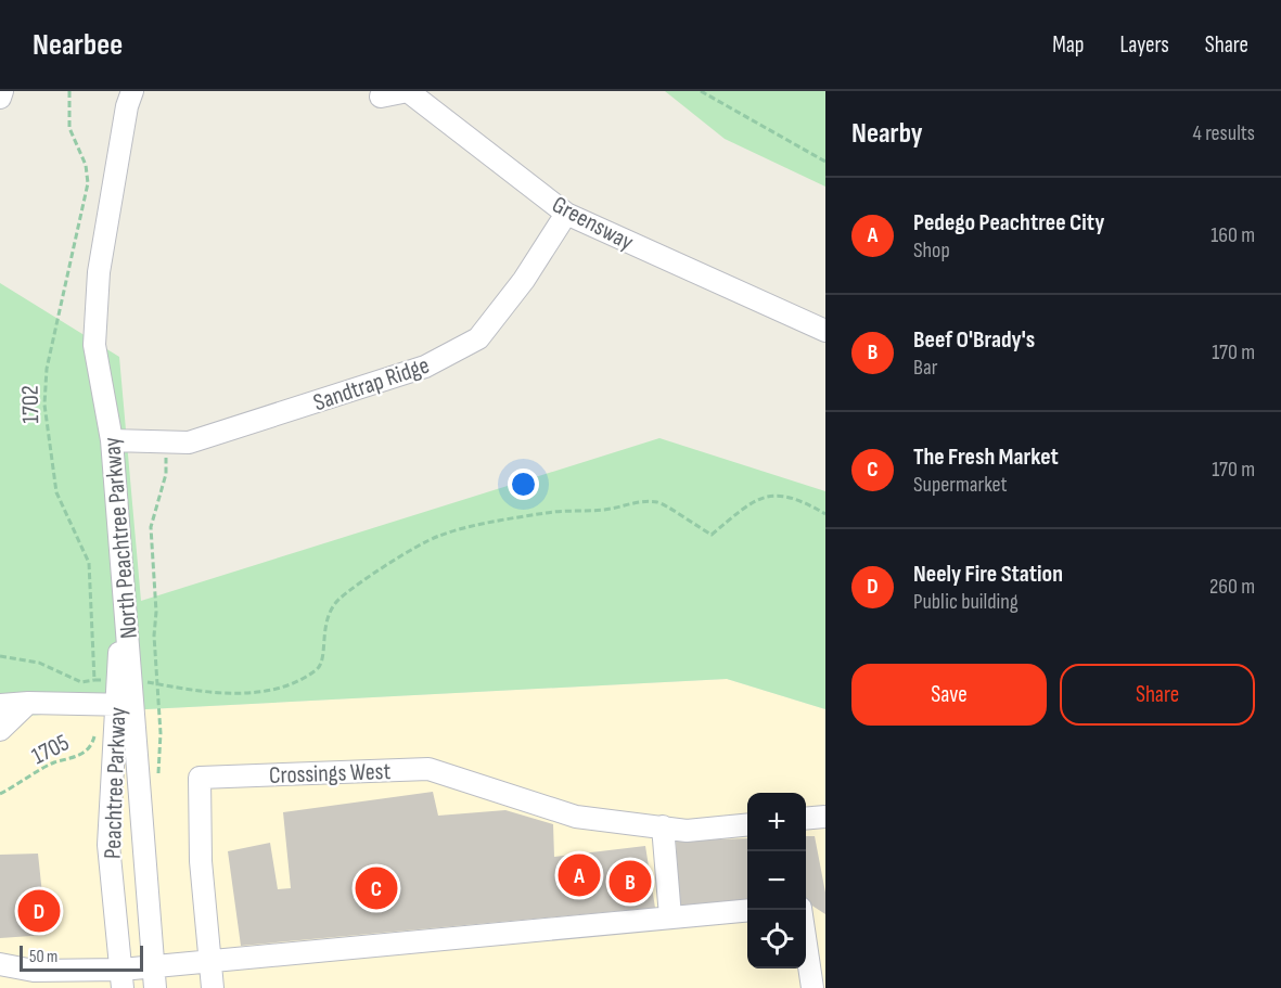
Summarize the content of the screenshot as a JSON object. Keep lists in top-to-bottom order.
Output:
{
  "streets": {
    "street": [
      "Greensway",
      "Sandtrap Ridge",
      "North Peachtree Parkway",
      "Crossings West",
      "Peachtree Parkway"
    ],
    "path": ["1702", "1705"]
  },
  "crossings": [
    ["Greensway", "Sandtrap Ridge"],
    ["Sandtrap Ridge", "North Peachtree Parkway"],
    ["North Peachtree Parkway", "Peachtree Parkway"]
  ],
  "scale_bar": "50 m",
  "page": {
    "header": "Nearbee",
    "nav": ["Map", "Layers", "Share"],
    "heading": ["Nearby", "4 results"],
    "list": [
      {
        "mark": "A",
        "name": "Pedego Peachtree City",
        "note": "Shop",
        "value": "160 m"
      },
      {
        "mark": "B",
        "name": "Beef O'Brady's",
        "note": "Bar",
        "value": "170 m"
      },
      {
        "mark": "C",
        "name": "The Fresh Market",
        "note": "Supermarket",
        "value": "170 m"
      },
      {
        "mark": "D",
        "name": "Neely Fire Station",
        "note": "Public building",
        "value": "260 m"
      }
    ],
    "buttons": ["Save", "Share"],
    "map_buttons": ["+", "−"],
    "pins": [
      "A",
      "B",
      "C",
      "D"
    ],
    "scale": "50 m"
  }
}
